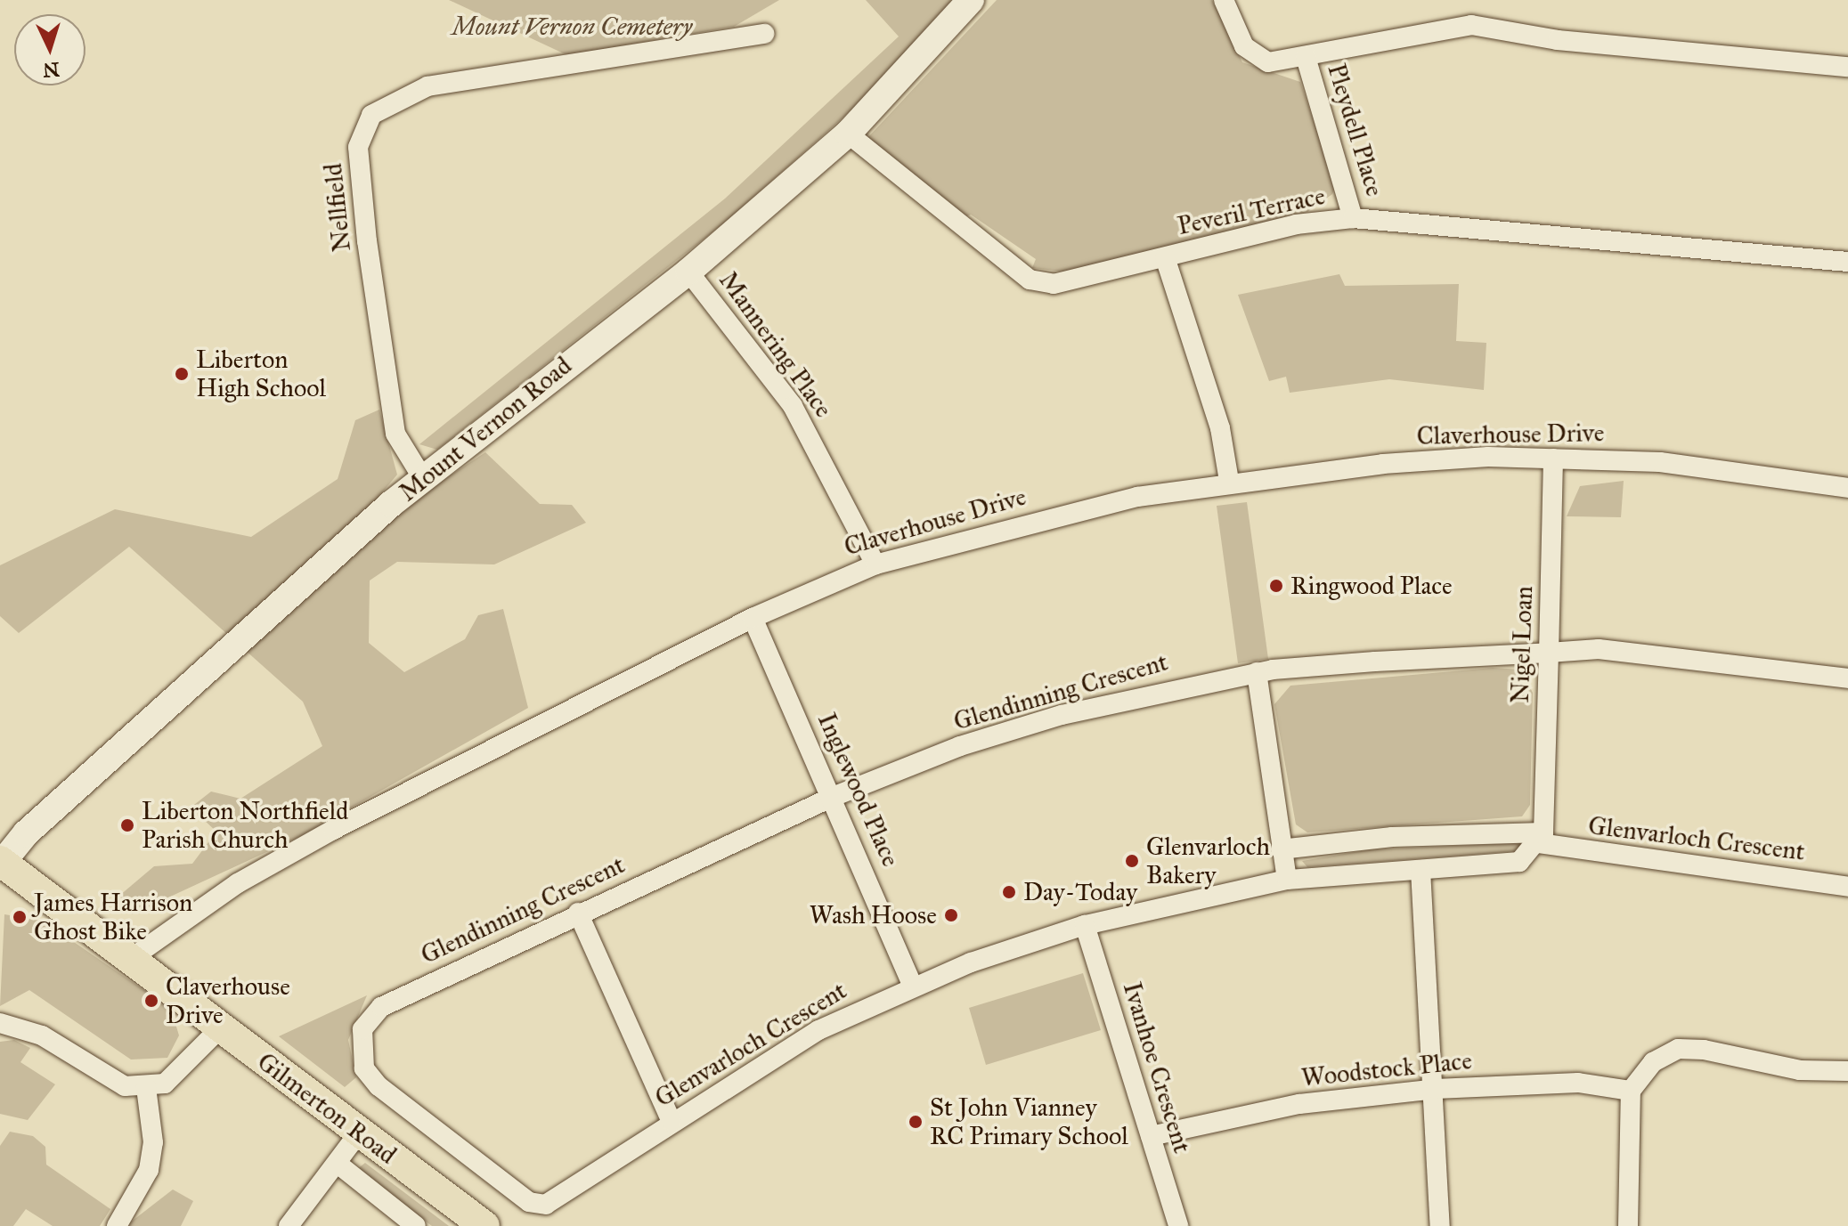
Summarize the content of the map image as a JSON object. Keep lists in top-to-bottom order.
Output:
{
  "streets": {
    "main road": ["Gilmerton Road"],
    "street": [
      "Pleydell Place",
      "Nellfield",
      "Peveril Terrace",
      "Mannering Place",
      "Mount Vernon Road",
      "Claverhouse Drive",
      "Nigel Loan",
      "Glendinning Crescent",
      "Inglewood Place",
      "Glenvarloch Crescent",
      "Ivanhoe Crescent",
      "Woodstock Place"
    ]
  },
  "crossings": [
    ["Pleydell Place", "Peveril Terrace"],
    ["Nellfield", "Mount Vernon Road"],
    ["Peveril Terrace", "Mount Vernon Road"],
    ["Mannering Place", "Mount Vernon Road"],
    ["Mannering Place", "Claverhouse Drive"],
    ["Mount Vernon Road", "Gilmerton Road"],
    ["Claverhouse Drive", "Nigel Loan"],
    ["Claverhouse Drive", "Inglewood Place"],
    ["Claverhouse Drive", "Gilmerton Road"],
    ["Nigel Loan", "Glendinning Crescent"],
    ["Nigel Loan", "Glenvarloch Crescent"],
    ["Glendinning Crescent", "Inglewood Place"],
    ["Glendinning Crescent", "Glenvarloch Crescent"],
    ["Inglewood Place", "Glenvarloch Crescent"],
    ["Glenvarloch Crescent", "Ivanhoe Crescent"],
    ["Ivanhoe Crescent", "Woodstock Place"]
  ],
  "parks": ["Mount Vernon Cemetery"],
  "places": [
    "Liberton High School",
    "Ringwood Place",
    "Liberton Northfield Parish Church",
    "Glenvarloch Bakery",
    "Day-Today",
    "Wash Hoose",
    "James Harrison Ghost Bike",
    "Claverhouse Drive",
    "St John Vianney RC Primary School"
  ],
  "north": "bottom"
}
